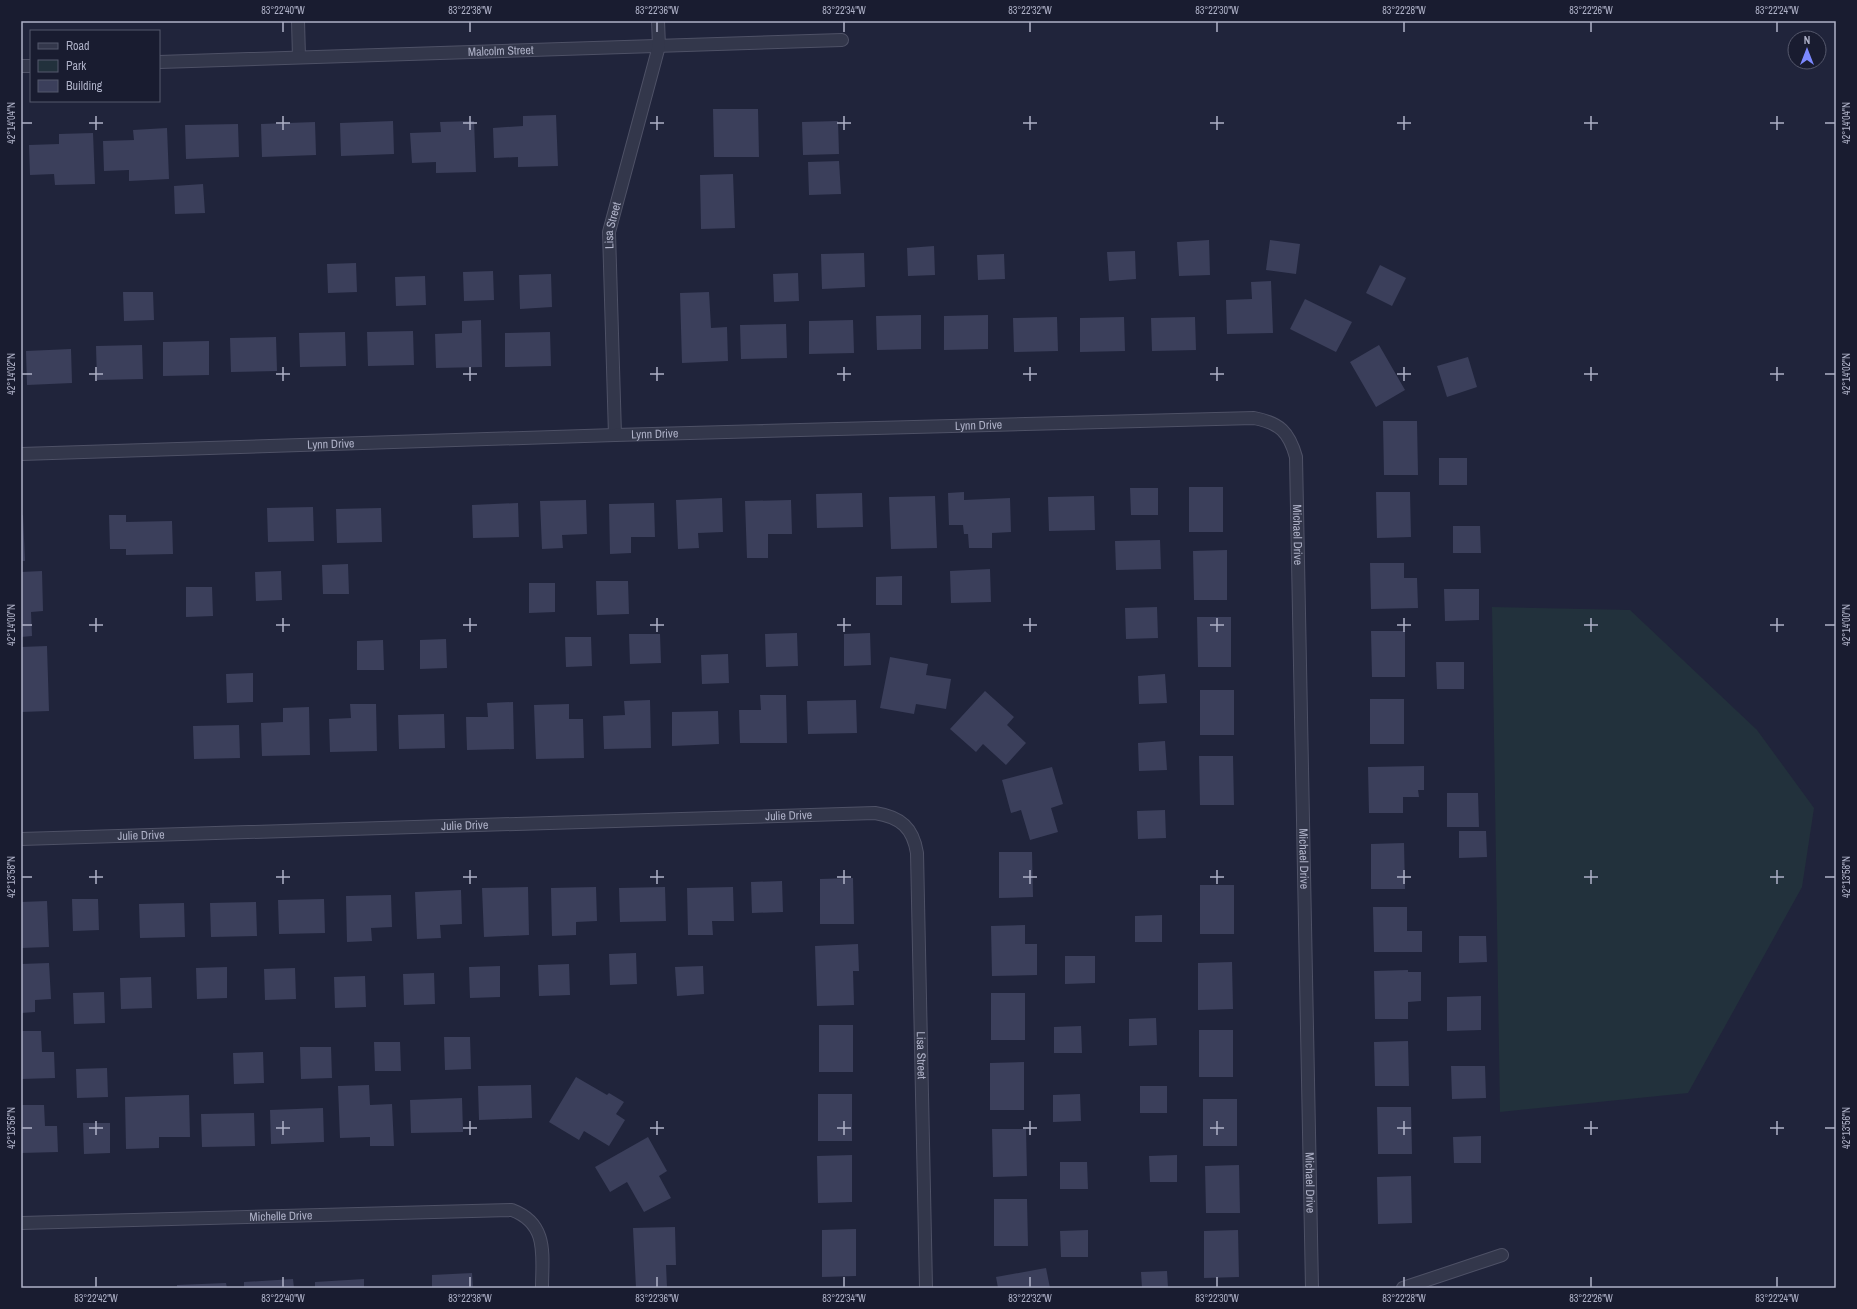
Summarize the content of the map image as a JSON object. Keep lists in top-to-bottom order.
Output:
{
  "streets": {
    "street": [
      "Malcolm Street",
      "Lisa Street",
      "Lynn Drive",
      "Michael Drive",
      "Julie Drive",
      "Michelle Drive"
    ]
  },
  "crossings": [
    ["Malcolm Street", "Lisa Street"],
    ["Lisa Street", "Lynn Drive"],
    ["Lisa Street", "Julie Drive"],
    ["Lynn Drive", "Michael Drive"]
  ],
  "legend": ["Road", "Park", "Building"],
  "north": "top",
  "coordinates": [
    "83°22'40\"W",
    "83°22'38\"W",
    "83°22'36\"W",
    "83°22'34\"W",
    "83°22'32\"W",
    "83°22'30\"W",
    "83°22'28\"W",
    "83°22'26\"W",
    "83°22'24\"W",
    "42°14'04\"N",
    "42°14'02\"N",
    "42°14'00\"N",
    "42°13'58\"N",
    "42°13'56\"N",
    "83°22'42\"W"
  ]
}
